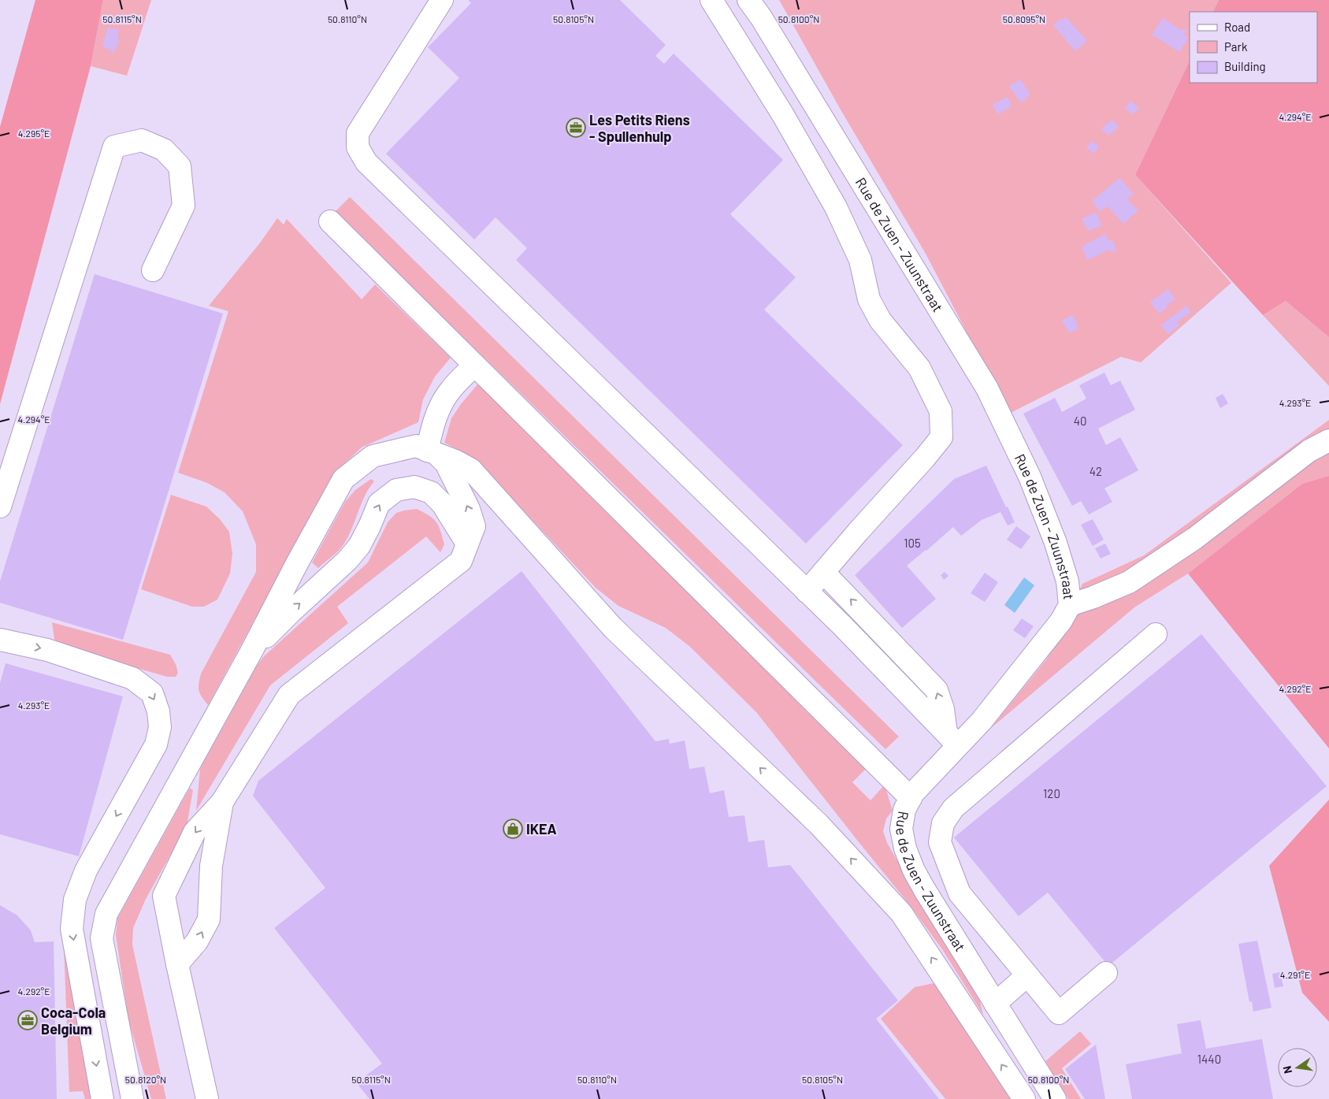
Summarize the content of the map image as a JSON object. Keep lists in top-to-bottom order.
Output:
{
  "streets": {
    "street": ["Rue de Zuen - Zuunstraat"]
  },
  "places": {
    "office": ["Les Petits Riens - Spullenhulp", "Coca-Cola Belgium"],
    "shop": ["IKEA"]
  },
  "house_numbers": [
    "40",
    "42",
    "105",
    "120",
    "1440"
  ],
  "legend": ["Road", "Park", "Building"],
  "north": "left",
  "coordinates": [
    "50.8115°N",
    "50.8110°N",
    "50.8105°N",
    "50.8100°N",
    "50.8095°N",
    "4.294°E",
    "4.295°E",
    "4.293°E",
    "4.292°E",
    "4.291°E",
    "50.8120°N"
  ]
}
